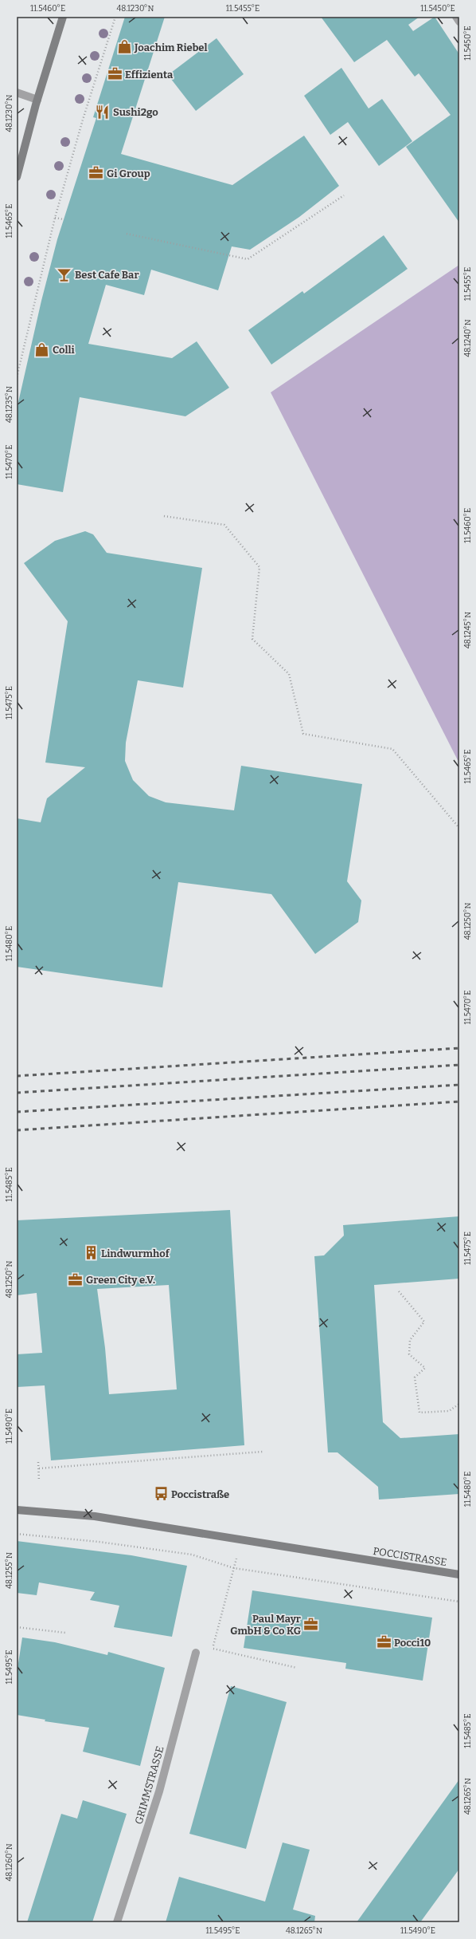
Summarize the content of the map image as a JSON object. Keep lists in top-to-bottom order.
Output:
{
  "streets": {
    "main road": ["POCCISTRASSE"],
    "street": ["GRIMMSTRASSE"]
  },
  "places": {
    "shop": ["Joachim Riebel", "Colli"],
    "office": [
      "Effizienta",
      "Gi Group",
      "Green City e.V.",
      "Paul Mayr GmbH & Co KG",
      "Pocci10"
    ],
    "restaurant": ["Sushi2go"],
    "bar": ["Best Cafe Bar"],
    "building": ["Lindwurmhof"],
    "bus stop": ["Poccistraße"]
  },
  "coordinates": [
    "11.5460°E",
    "48.1230°N",
    "11.5455°E",
    "11.5450°E",
    "11.5465°E",
    "48.1240°N",
    "48.1235°N",
    "11.5470°E",
    "48.1245°N",
    "11.5475°E",
    "48.1250°N",
    "11.5480°E",
    "11.5485°E",
    "11.5490°E",
    "48.1255°N",
    "11.5495°E",
    "48.1265°N",
    "48.1260°N"
  ]
}
